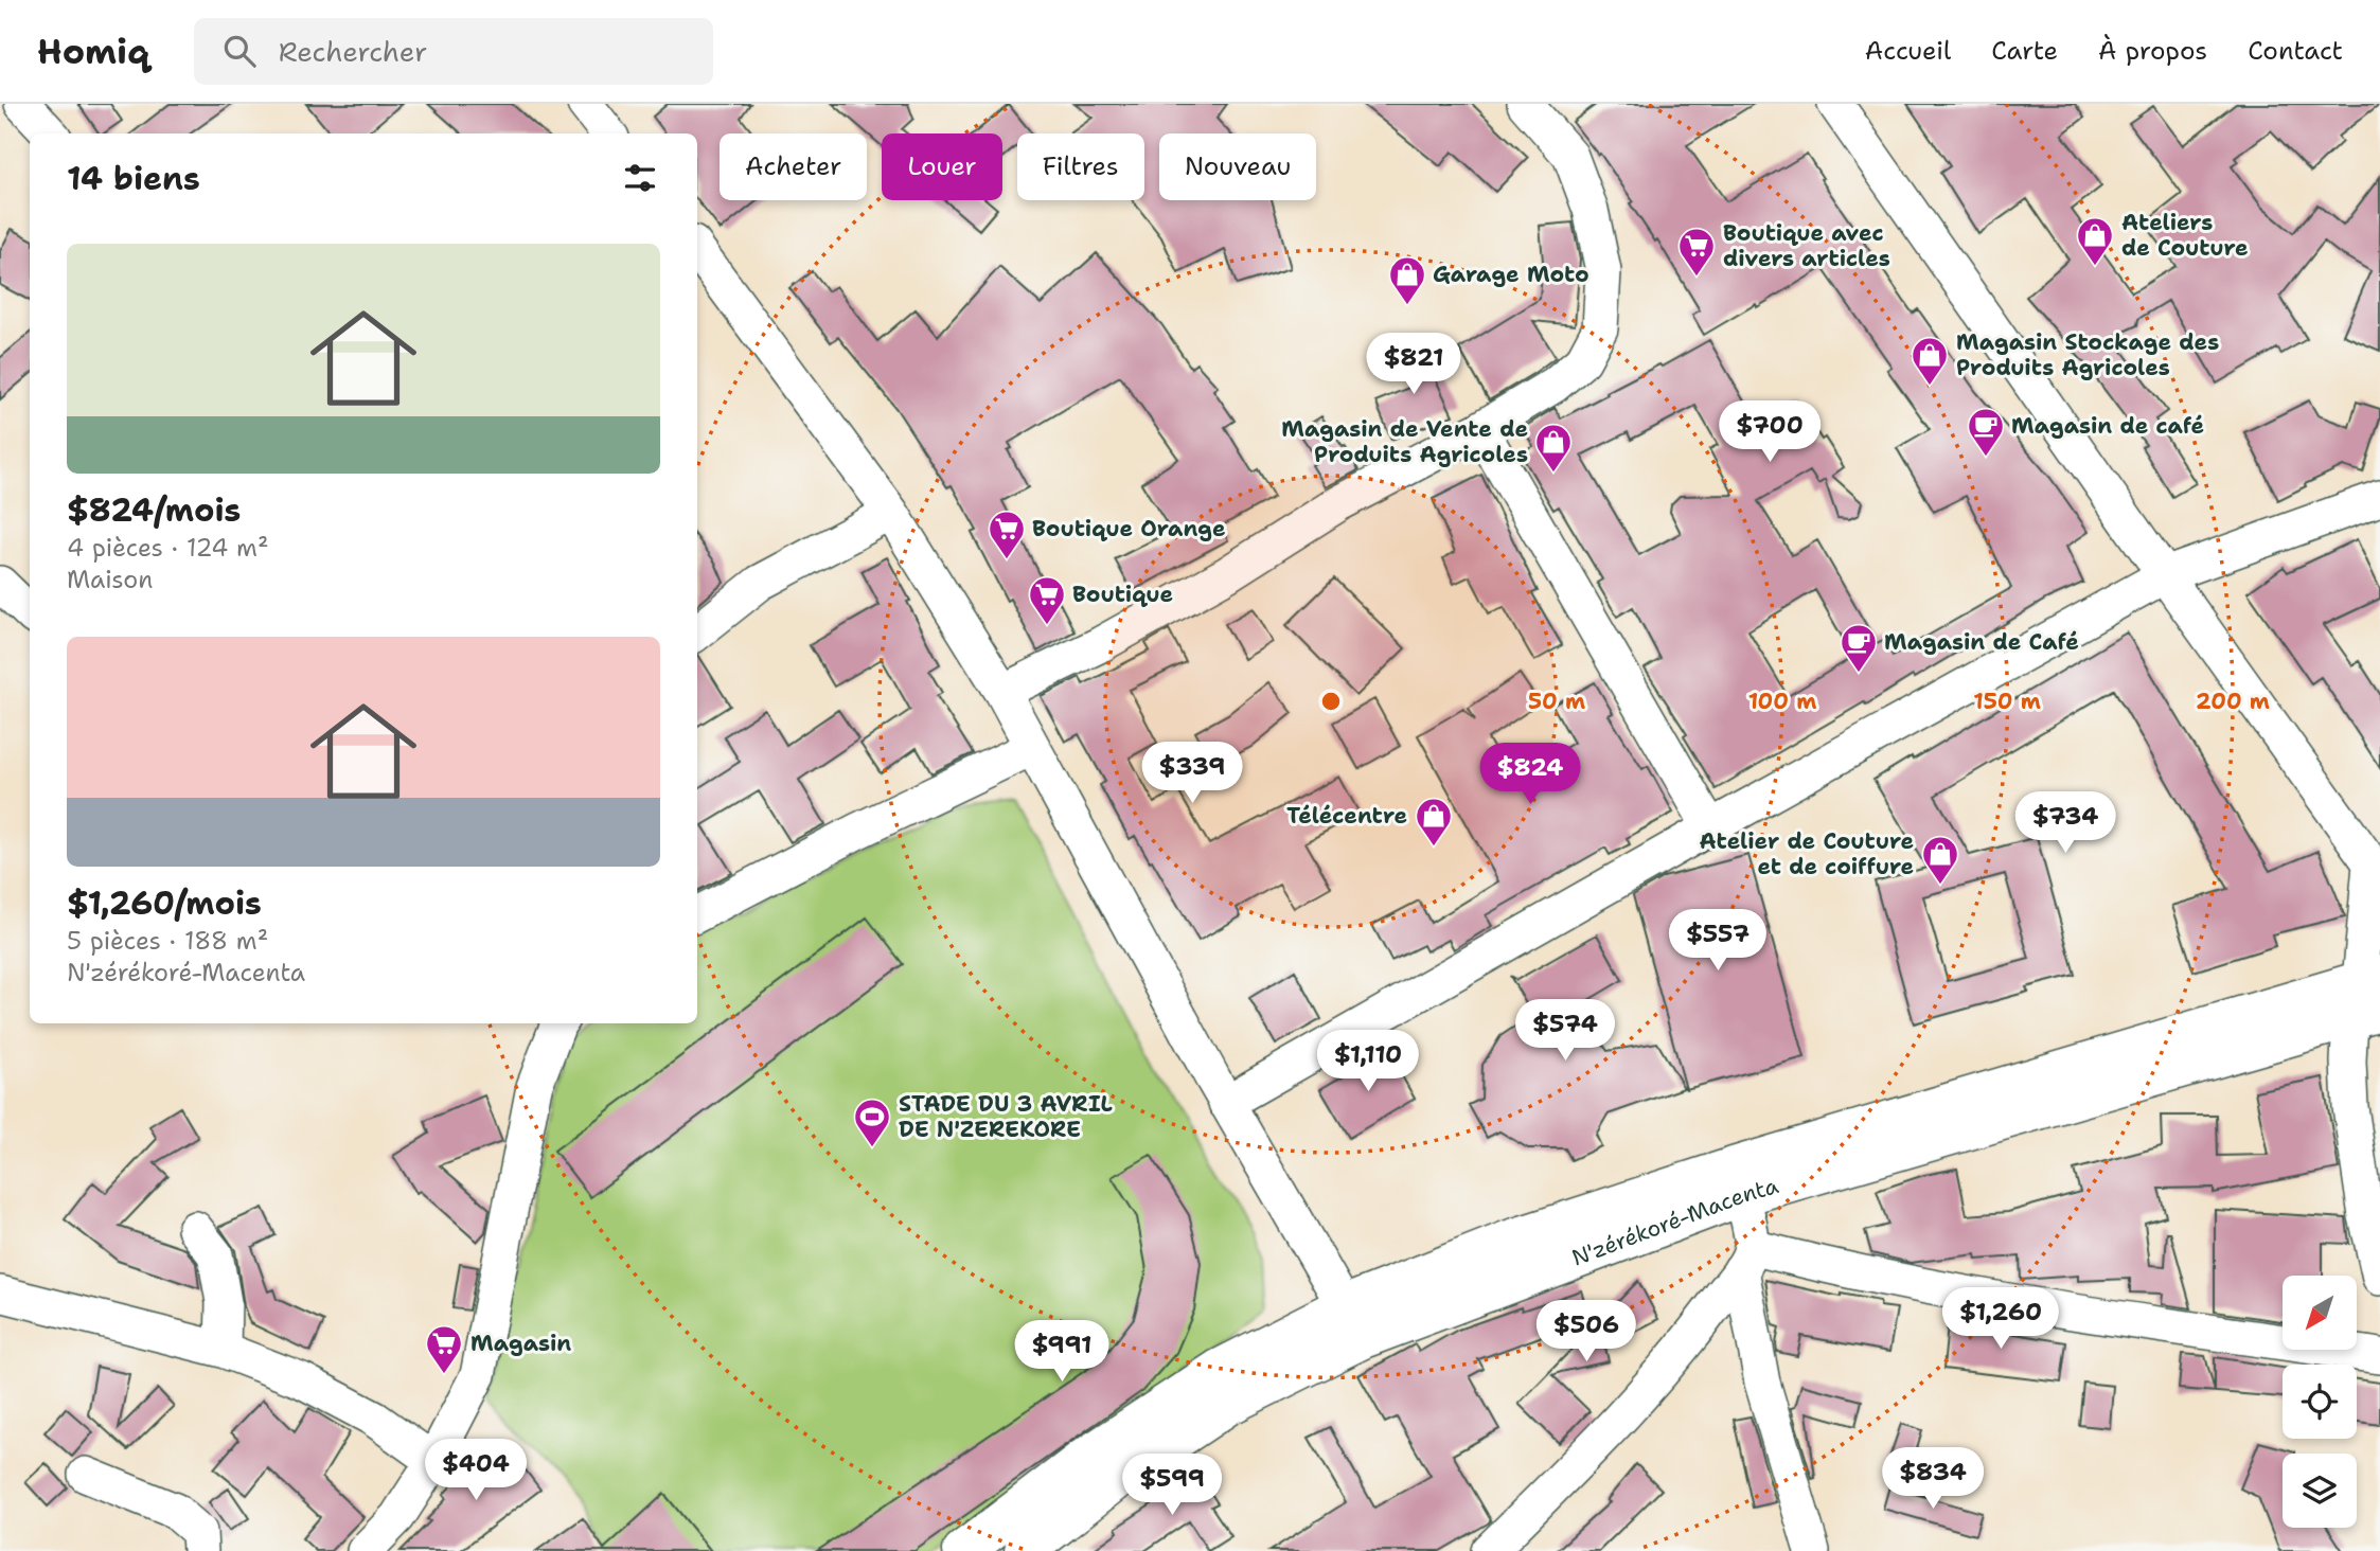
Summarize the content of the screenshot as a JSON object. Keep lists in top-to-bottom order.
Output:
{
  "places": {
    "shop": [
      "Ateliers de Couture",
      "Garage Moto",
      "Magasin Stockage des Produits Agricoles",
      "Magasin de Vente de Produits Agricoles",
      "Télécentre",
      "Atelier de Couture et de coiffure"
    ],
    "supermarket": [
      "Boutique avec divers articles",
      "Boutique Orange",
      "Boutique",
      "Magasin"
    ],
    "cafe": ["Magasin de café", "Magasin de Café"],
    "sports": ["STADE DU 3 AVRIL DE N'ZEREKORE"]
  },
  "north": "bottom left",
  "page": {
    "header": "Homiq",
    "search": "Rechercher",
    "nav": [
      "Accueil",
      "Carte",
      "À propos",
      "Contact"
    ],
    "chip": [
      "Acheter",
      "Louer",
      "Filtres",
      "Nouveau"
    ],
    "heading": "14 biens",
    "list": [
      {
        "name": "$824/mois",
        "note": "4 pièces · 124 m² · Maison"
      },
      {
        "name": "$1,260/mois",
        "note": "5 pièces · 188 m² · N'zérékoré-Macenta"
      }
    ],
    "price": [
      "$821",
      "$700",
      "$339",
      "$824",
      "$734",
      "$557",
      "$574",
      "$1,110",
      "$1,260",
      "$506",
      "$991",
      "$404",
      "$834",
      "$599"
    ]
  },
  "rings": [
    "50 m",
    "100 m",
    "150 m",
    "200 m"
  ]
}
